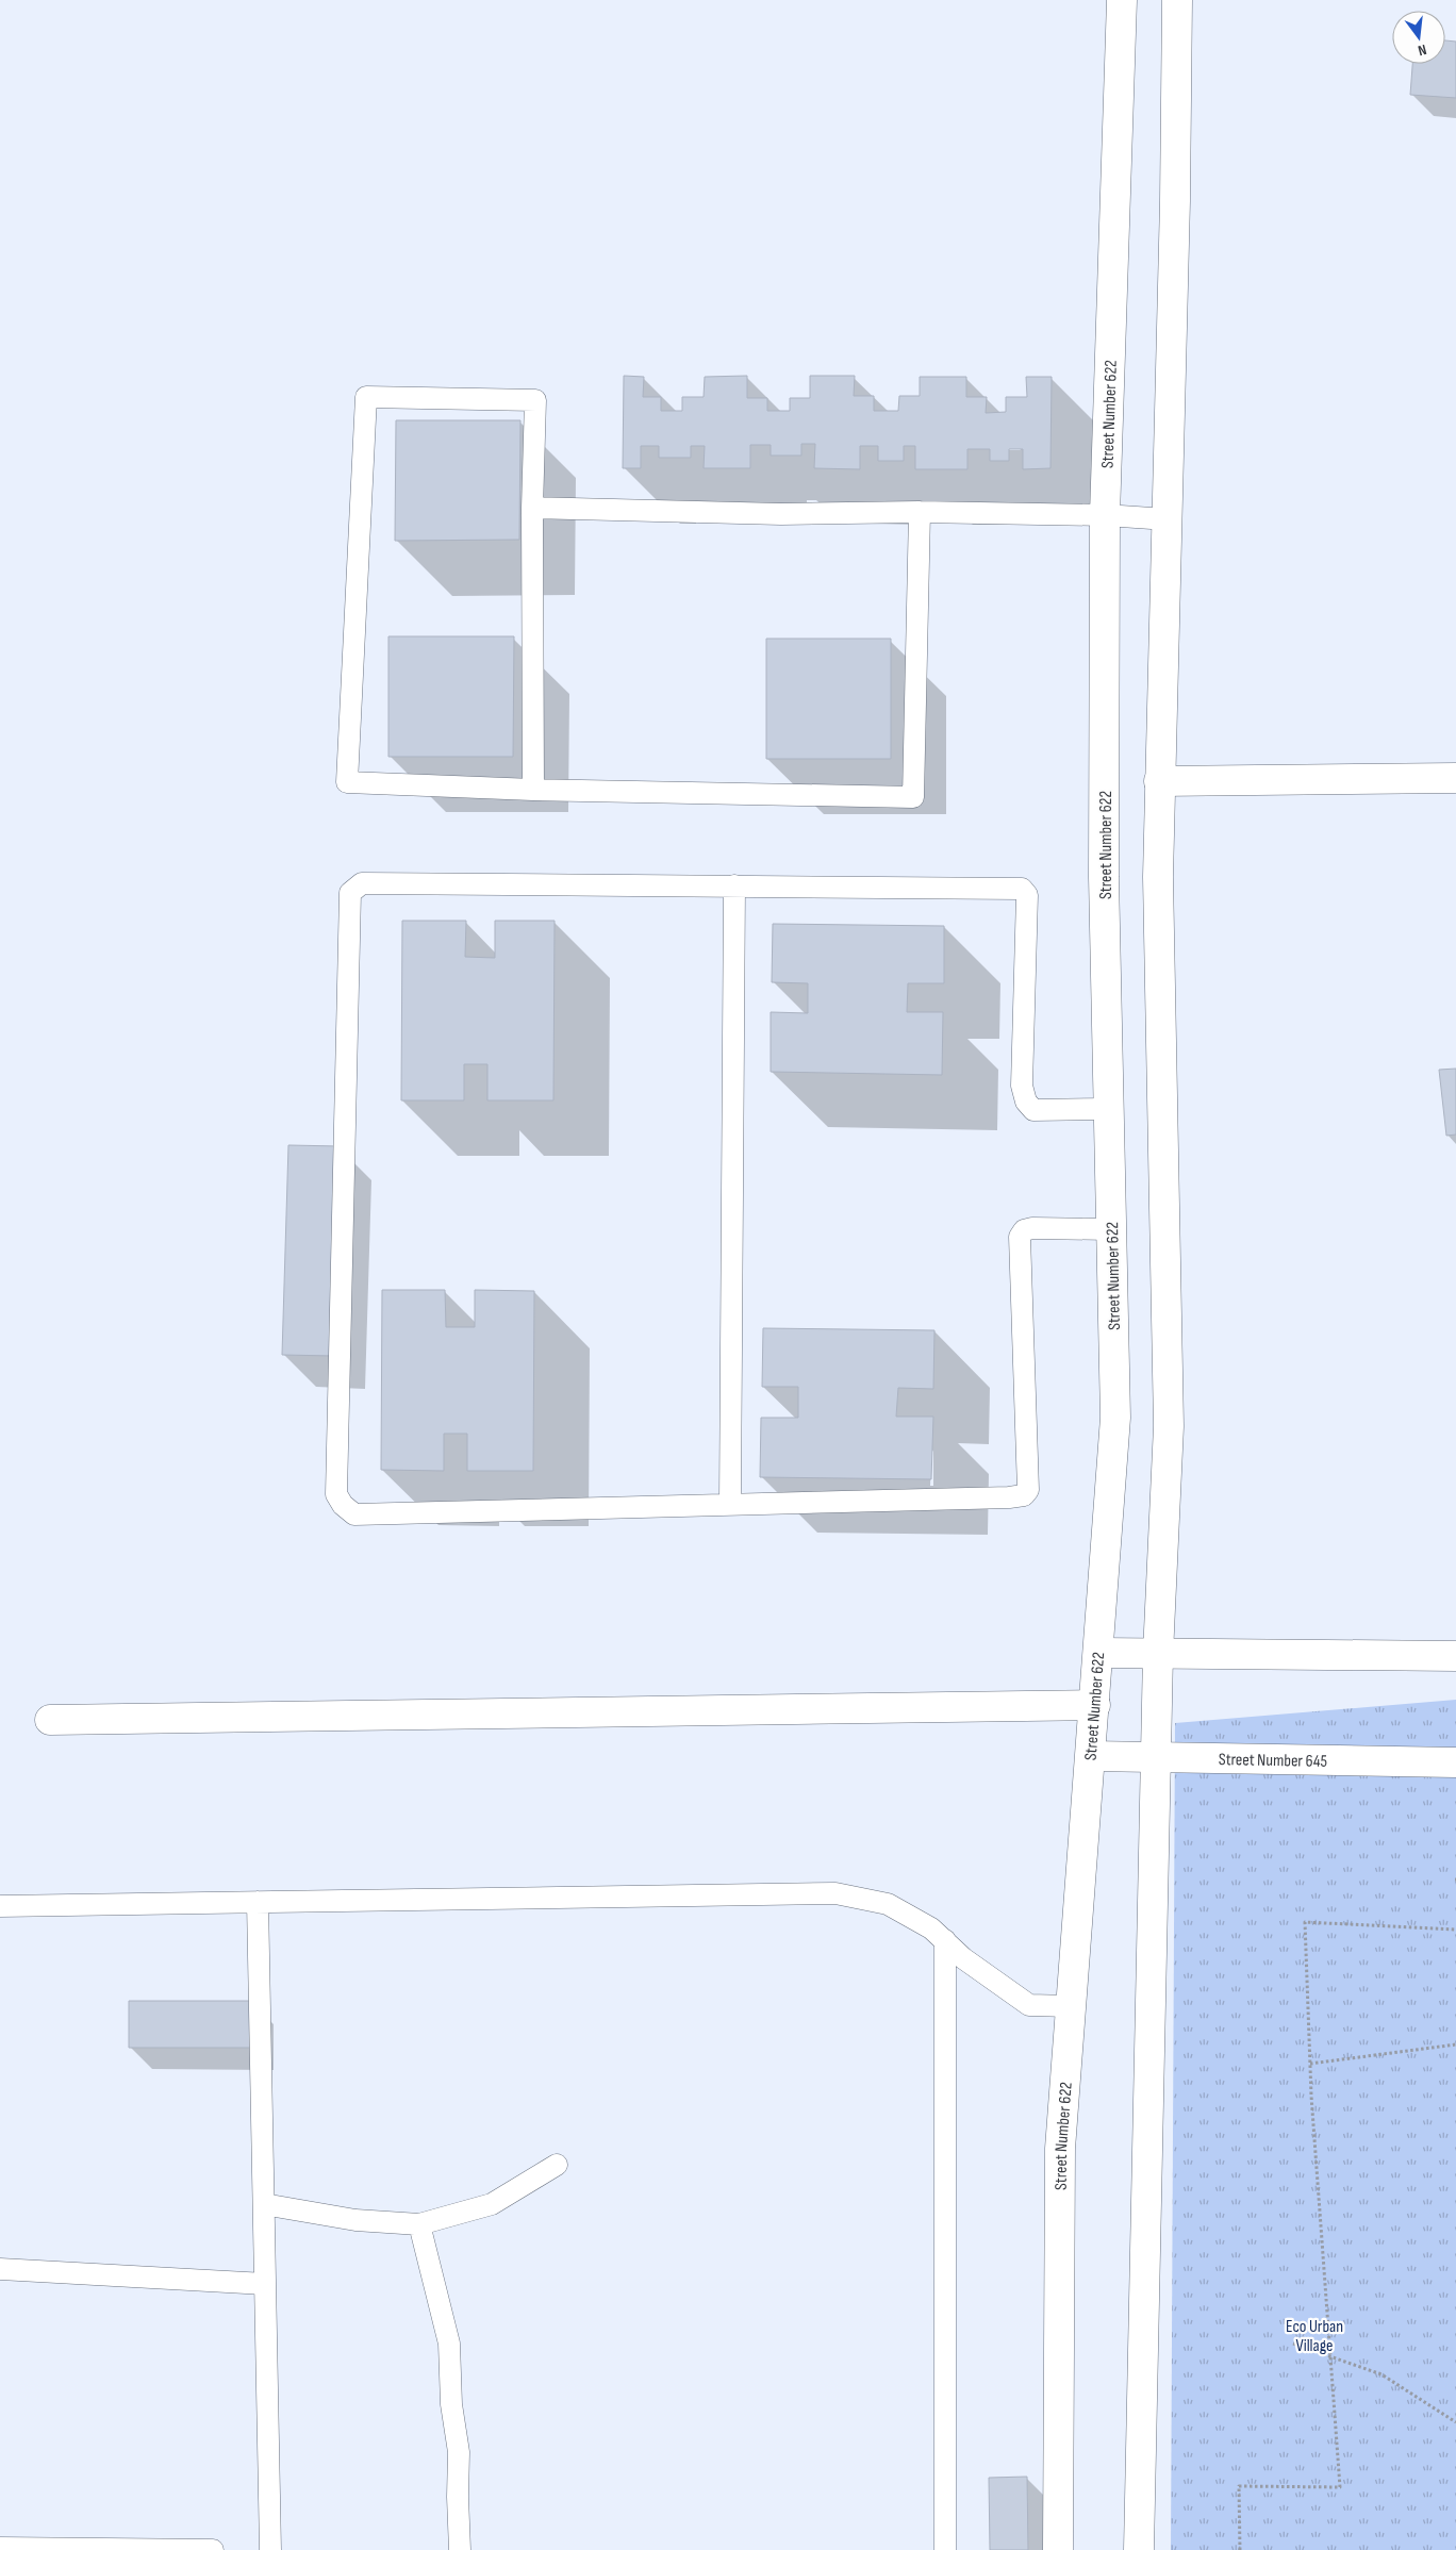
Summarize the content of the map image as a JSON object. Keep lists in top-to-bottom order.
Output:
{
  "streets": {
    "street": ["Street Number 622", "Street Number 645"]
  },
  "crossings": [
    ["Street Number 622", "Street Number 645"]
  ],
  "parks": ["Eco Urban Village"],
  "north": "bottom"
}
